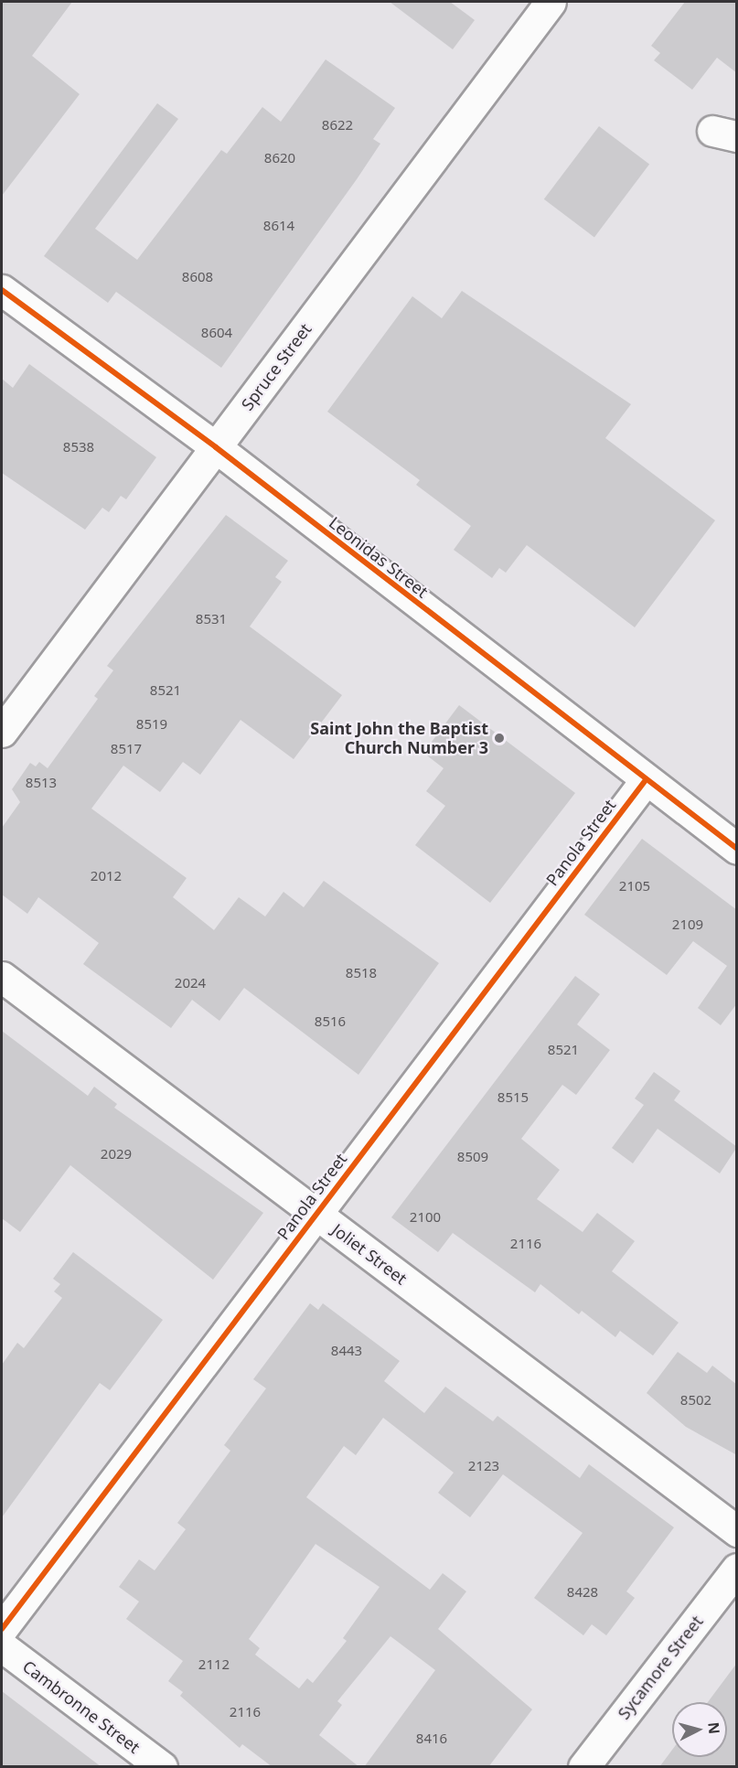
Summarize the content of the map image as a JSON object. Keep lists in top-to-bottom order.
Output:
{
  "streets": {
    "street": [
      "Spruce Street",
      "Leonidas Street",
      "Panola Street",
      "Joliet Street",
      "Sycamore Street",
      "Cambronne Street"
    ]
  },
  "crossings": [
    ["Spruce Street", "Leonidas Street"],
    ["Leonidas Street", "Panola Street"],
    ["Panola Street", "Joliet Street"]
  ],
  "places": ["Saint John the Baptist Church Number 3"],
  "house_numbers": [
    "8622",
    "8620",
    "8614",
    "8608",
    "8604",
    "8538",
    "8531",
    "8521",
    "8519",
    "8517",
    "8513",
    "2012",
    "2105",
    "2109",
    "8518",
    "2024",
    "8516",
    "8521",
    "8515",
    "2029",
    "8509",
    "2100",
    "2116",
    "8443",
    "8502",
    "2123",
    "8428",
    "2112",
    "2116",
    "8416"
  ],
  "north": "right"
}
